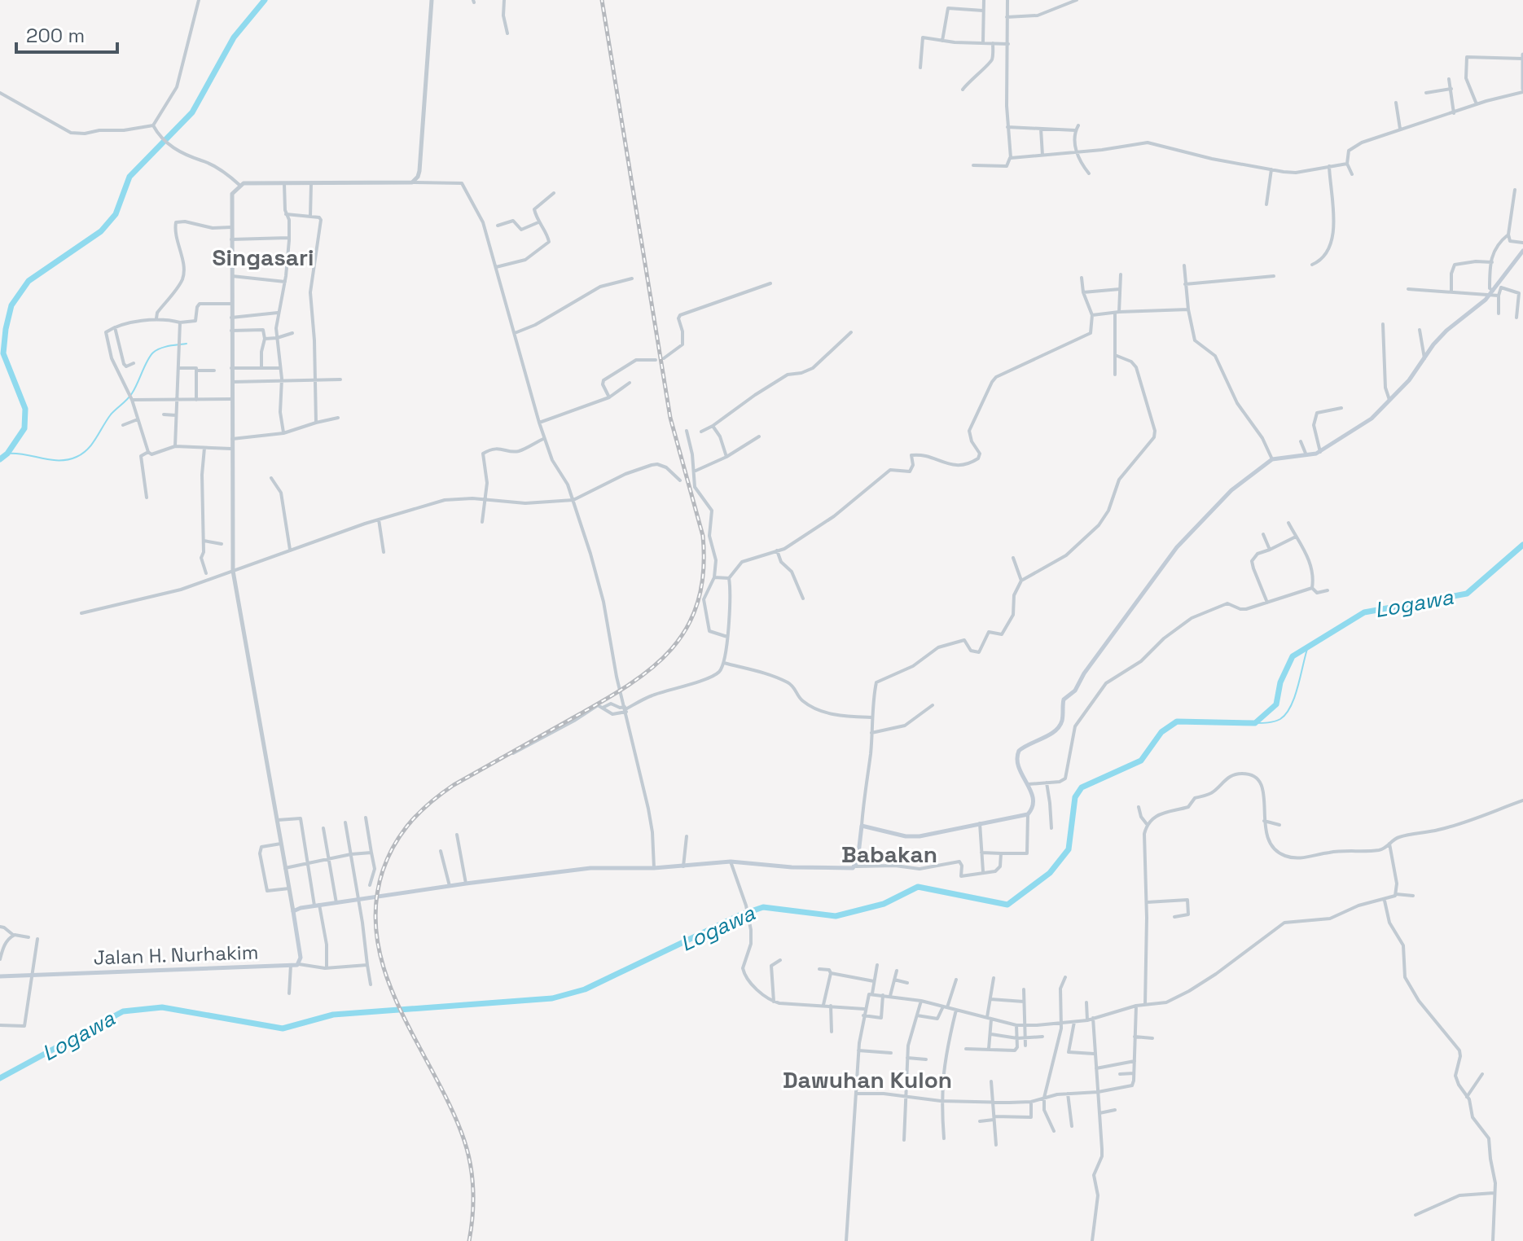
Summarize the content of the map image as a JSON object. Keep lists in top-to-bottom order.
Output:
{
  "streets": {
    "main road": ["Jalan H. Nurhakim"]
  },
  "districts": ["Singasari", "Babakan", "Dawuhan Kulon"],
  "water": ["Logawa"],
  "scale_bar": "200 m"
}
